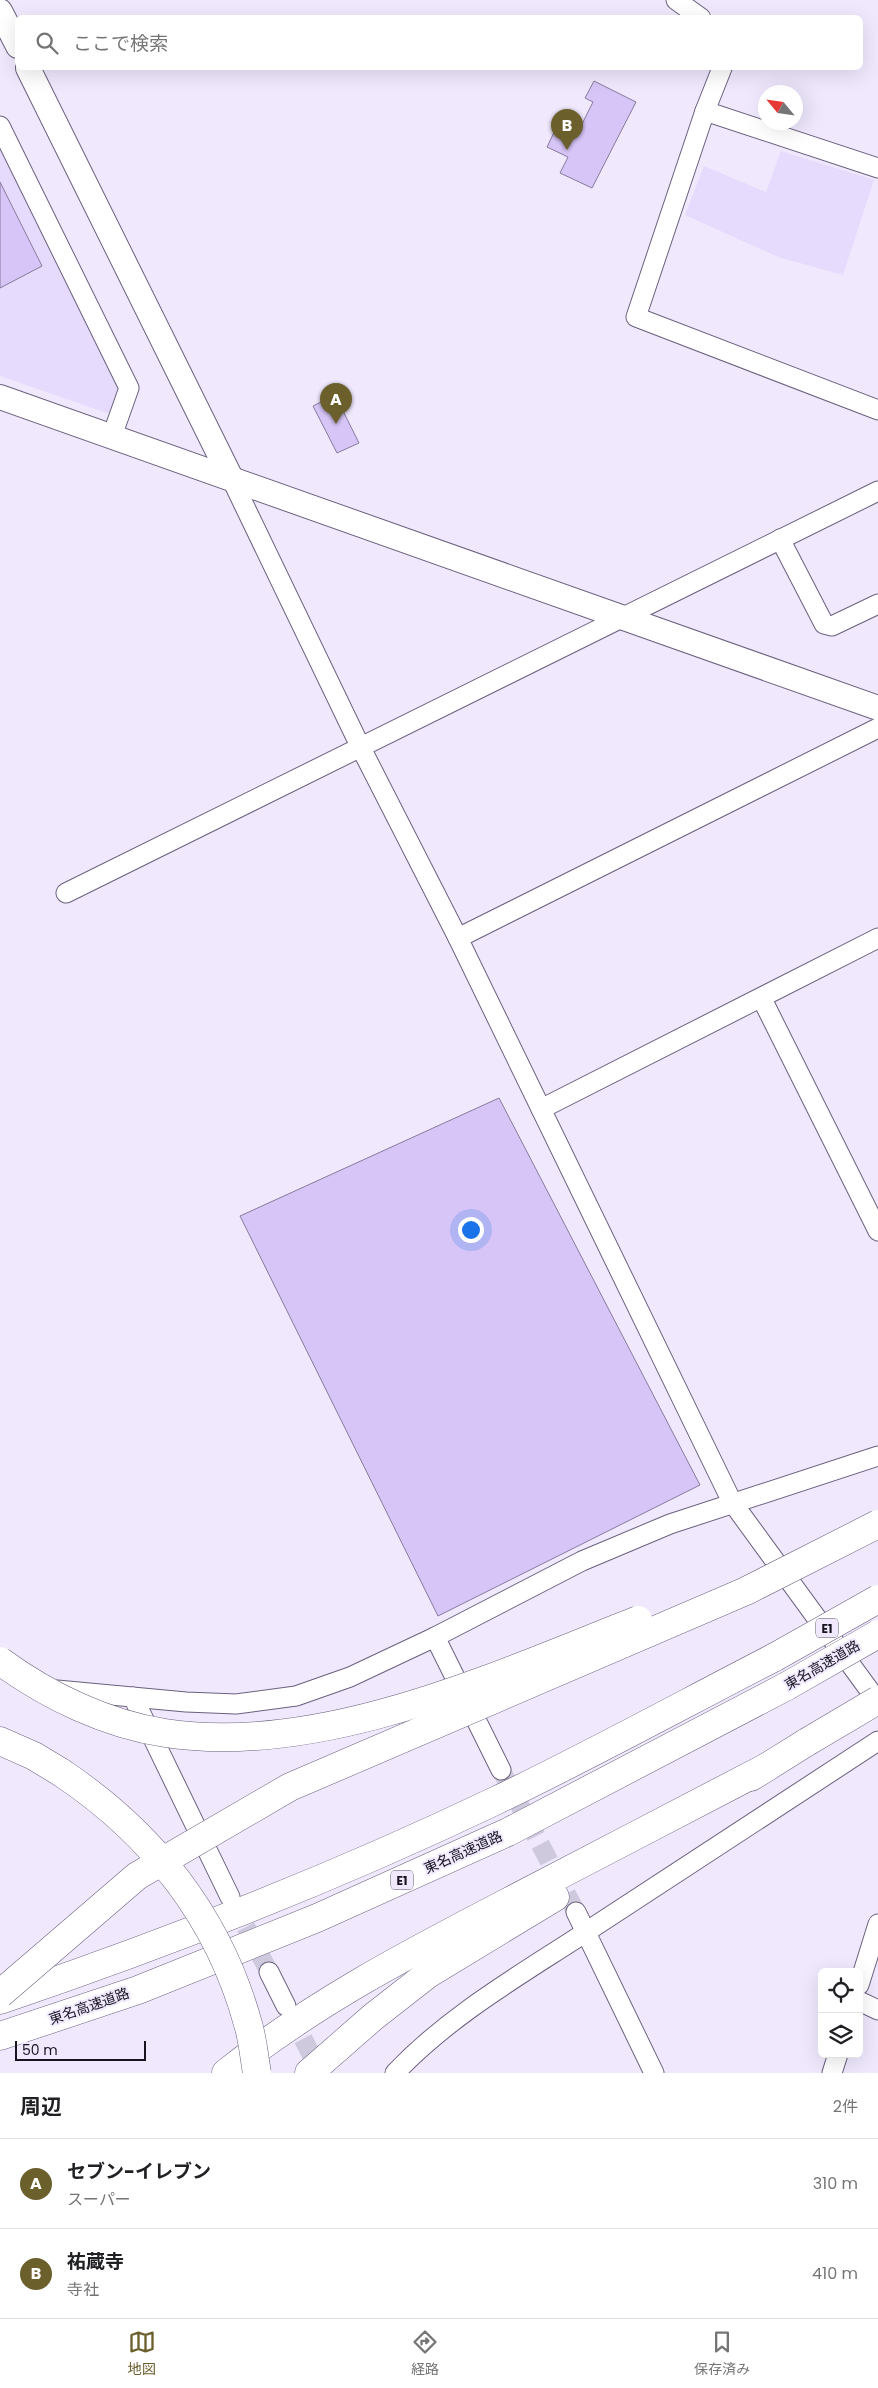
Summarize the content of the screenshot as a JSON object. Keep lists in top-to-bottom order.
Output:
{
  "streets": {
    "highway": ["E1", "東名高速道路"]
  },
  "scale_bar": "50 m",
  "north": "top left",
  "page": {
    "search": "ここで検索",
    "pins": ["B", "A"],
    "scale": "50 m",
    "heading": ["周辺", "2件"],
    "list": [
      {
        "mark": "A",
        "name": "セブン-イレブン",
        "note": "スーパー",
        "value": "310 m"
      },
      {
        "mark": "B",
        "name": "祐蔵寺",
        "note": "寺社",
        "value": "410 m"
      }
    ],
    "nav": ["地図", "経路", "保存済み"]
  }
}
